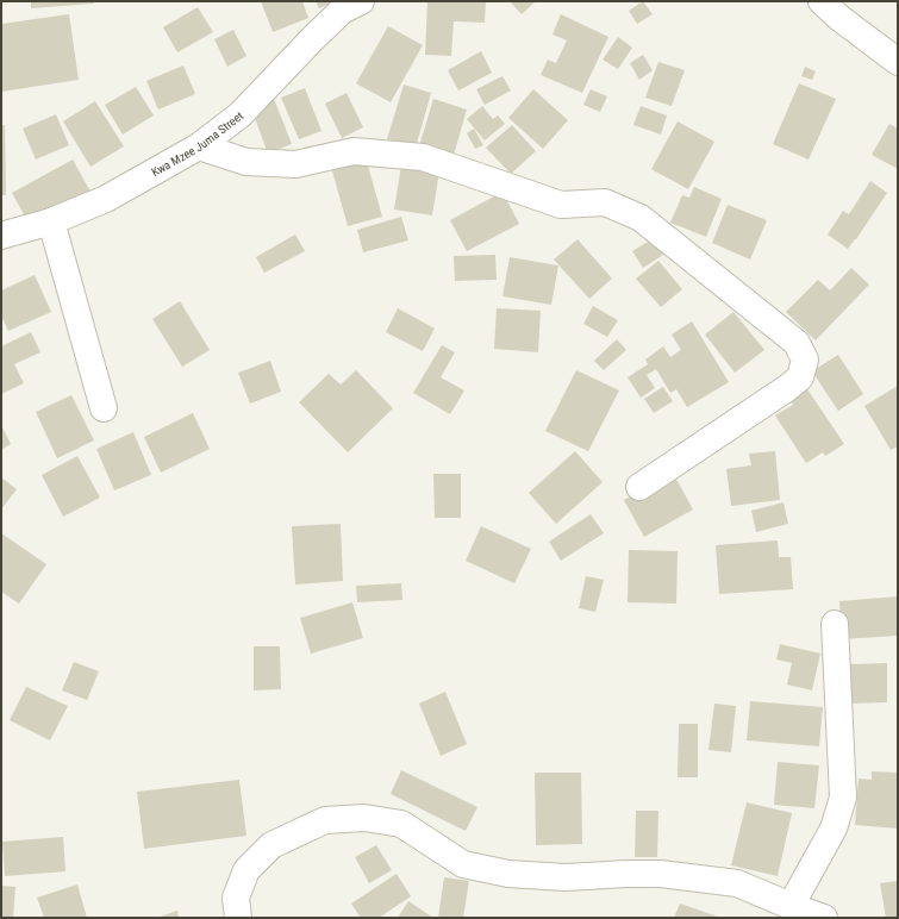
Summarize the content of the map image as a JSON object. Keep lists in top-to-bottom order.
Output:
{
  "streets": {
    "street": ["Kwa Mzee Juma Street"]
  }
}
